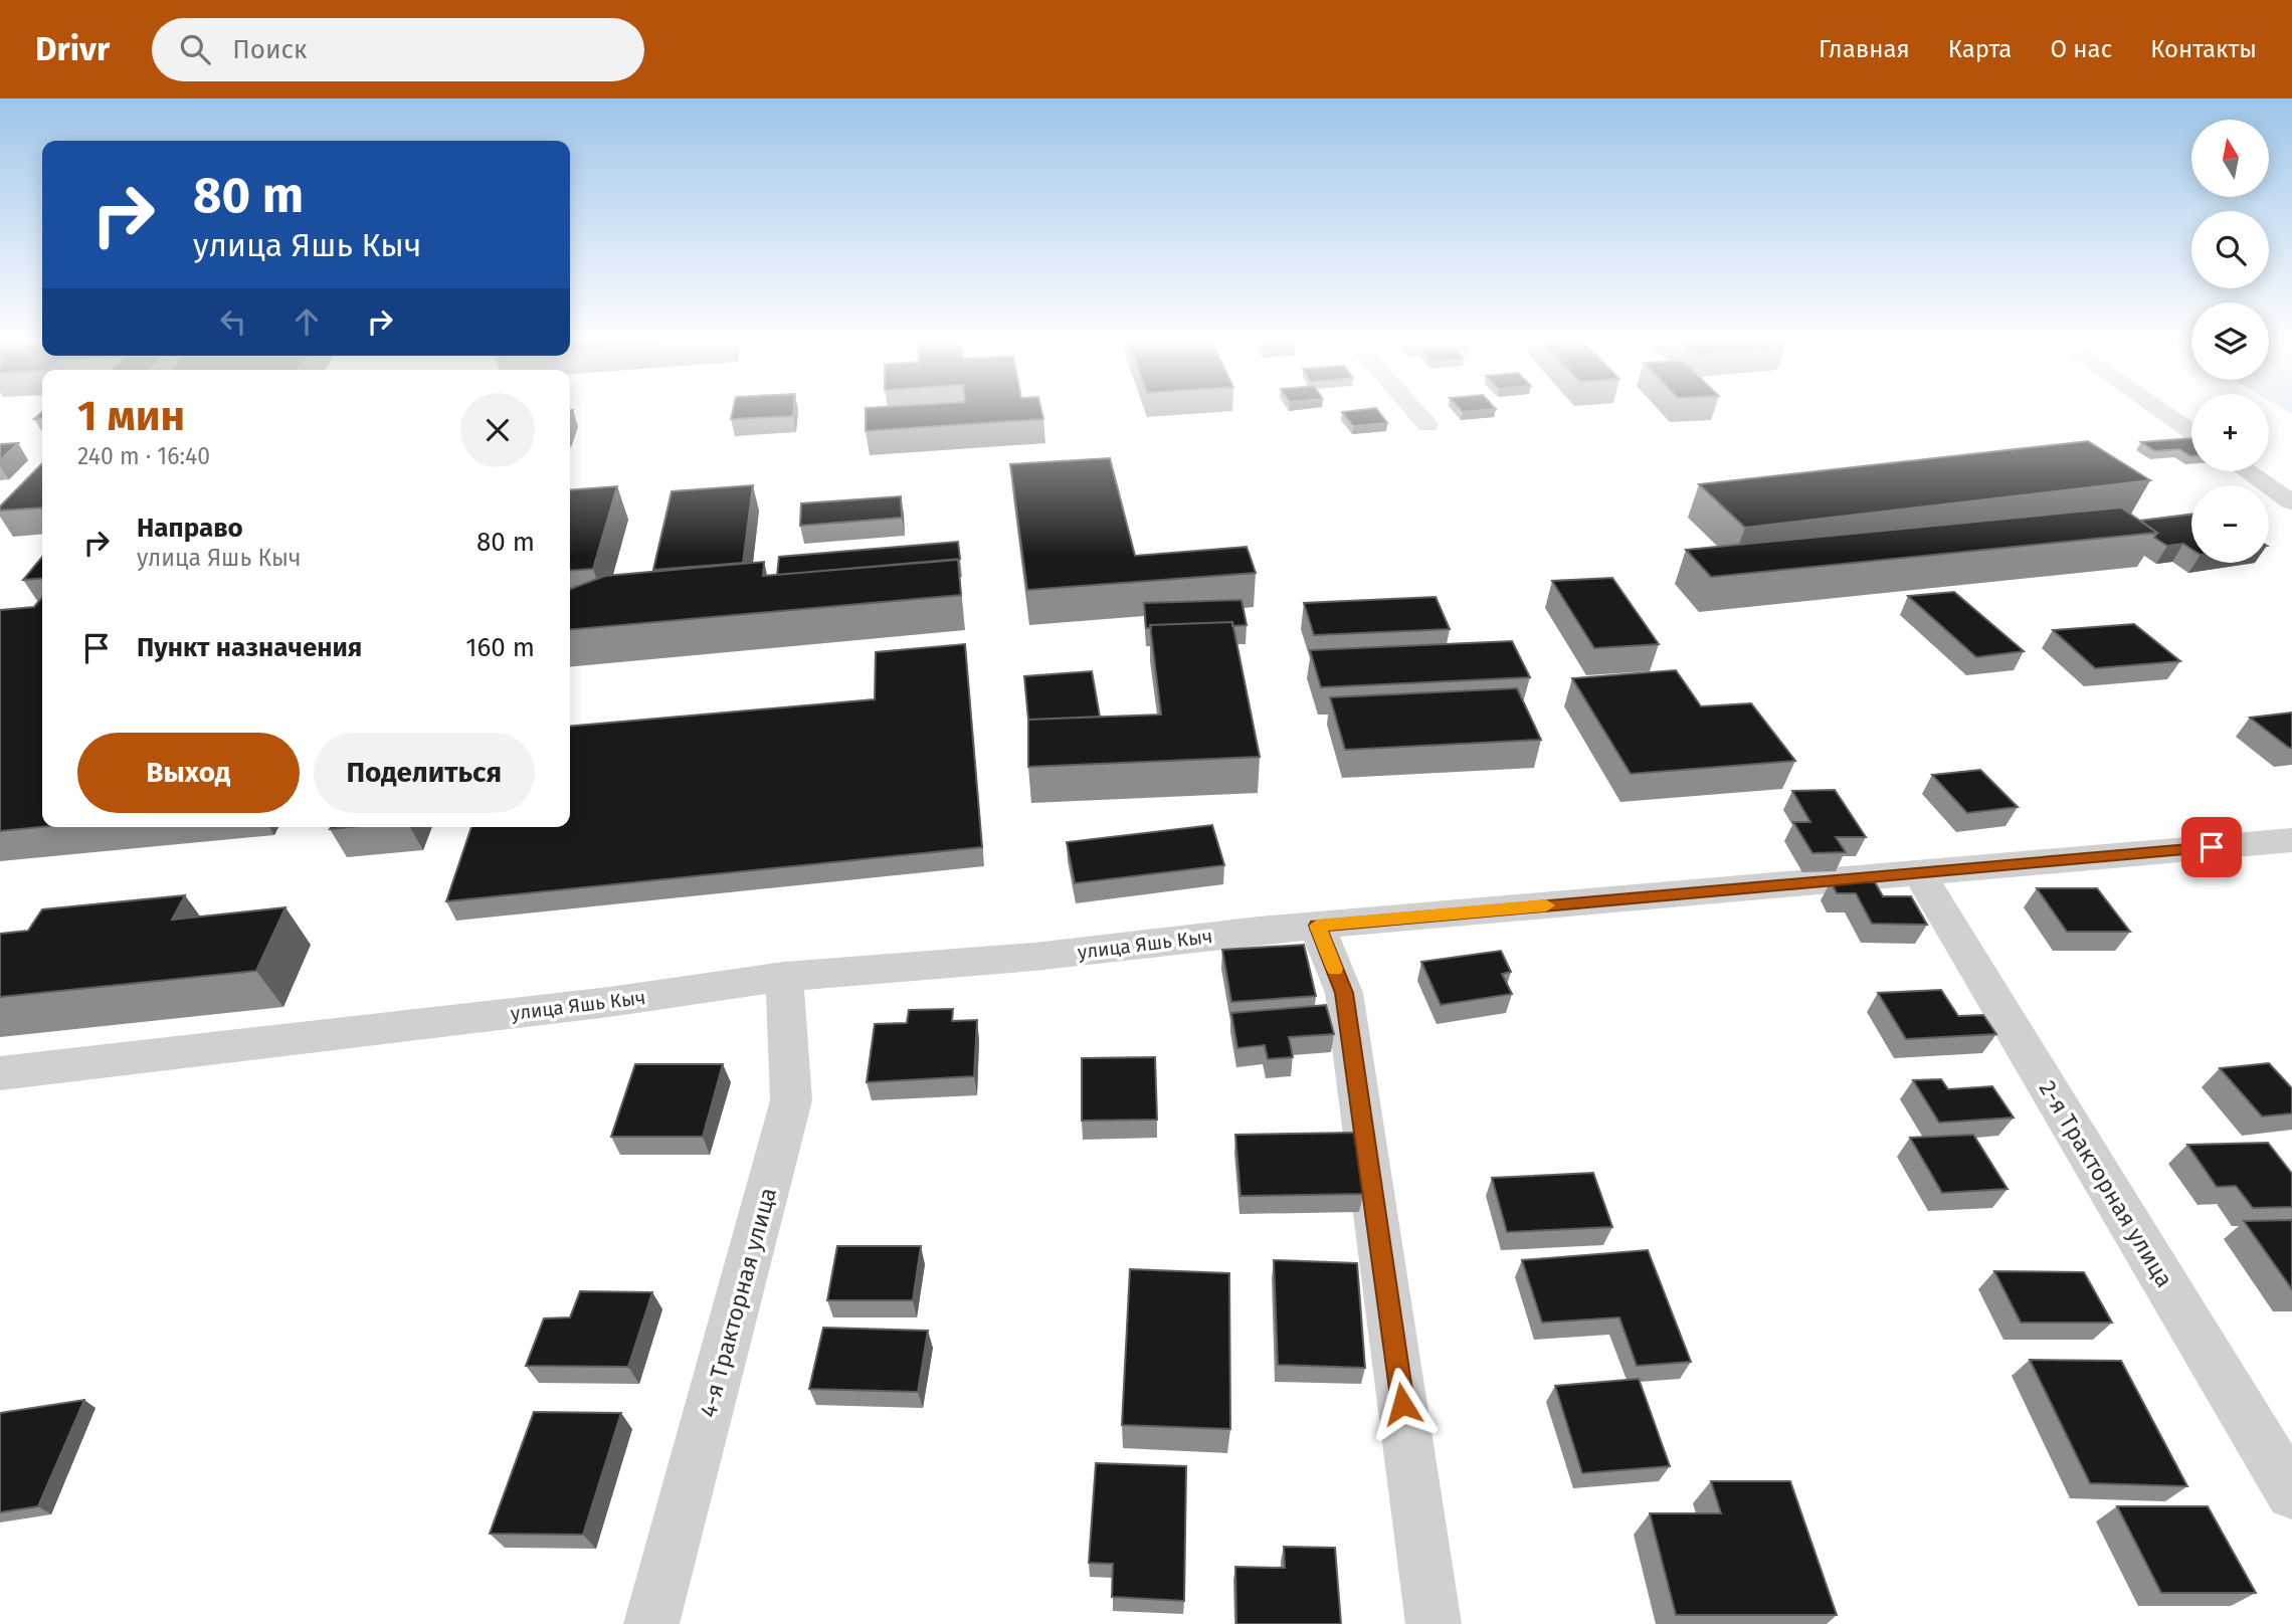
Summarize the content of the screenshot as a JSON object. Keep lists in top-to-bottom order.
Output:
{
  "streets": {
    "street": ["улица Яшь Кыч", "2-я Тракторная улица", "4-я Тракторная улица"]
  },
  "crossings": [
    ["улица Яшь Кыч", "2-я Тракторная улица"],
    ["улица Яшь Кыч", "4-я Тракторная улица"]
  ],
  "north": "top",
  "page": {
    "header": "Drivr",
    "search": "Поиск",
    "nav": [
      "Главная",
      "Карта",
      "О нас",
      "Контакты"
    ],
    "map_buttons": ["+", "−"],
    "turn": ["80 m", "улица Яшь Кыч"],
    "heading": ["1 мин", "240 m · 16:40"],
    "list": [
      {
        "name": "Направо",
        "note": "улица Яшь Кыч",
        "value": "80 m"
      },
      {
        "name": "Пункт назначения",
        "value": "160 m"
      }
    ],
    "buttons": ["Выход", "Поделиться"]
  }
}
